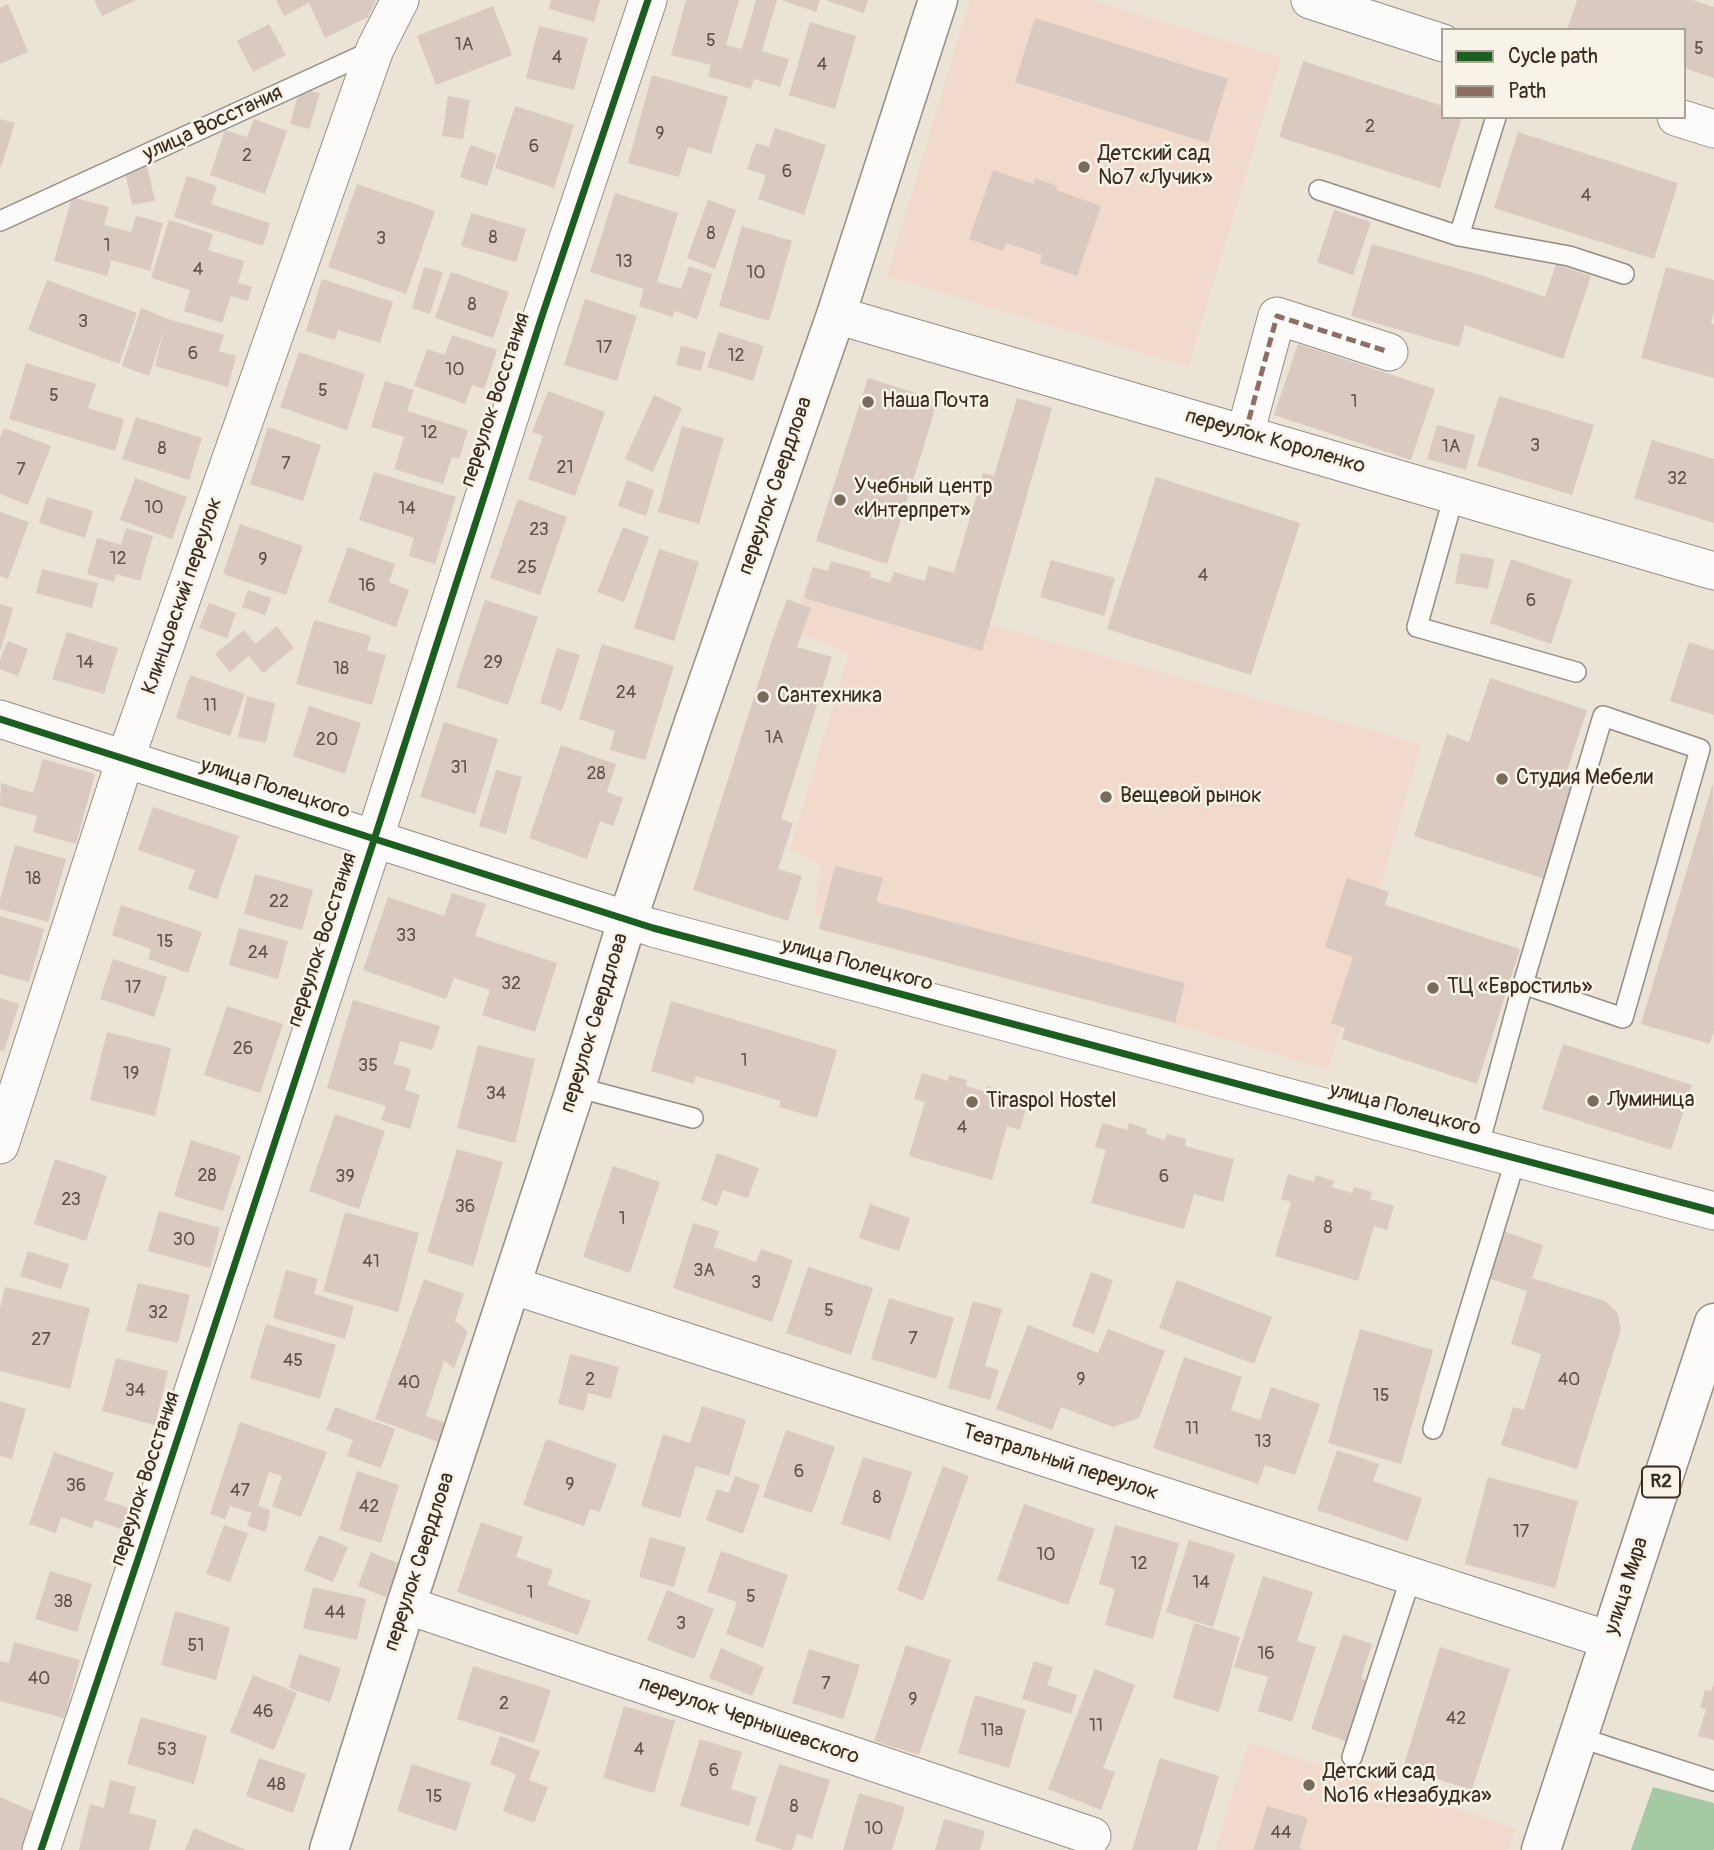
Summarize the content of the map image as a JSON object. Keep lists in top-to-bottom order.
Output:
{
  "streets": {
    "main road": ["переулок Свердлова", "R2", "улица Мира"],
    "street": [
      "переулок Восстания",
      "переулок Короленко",
      "Клинцовский переулок",
      "улица Полецкого",
      "Театральный переулок",
      "переулок Чернышевского"
    ],
    "lane": ["улица Восстания"]
  },
  "crossings": [
    ["улица Восстания", "Клинцовский переулок"],
    ["переулок Восстания", "улица Полецкого"],
    ["переулок Короленко", "переулок Свердлова"],
    ["переулок Свердлова", "улица Полецкого"],
    ["переулок Свердлова", "Театральный переулок"],
    ["переулок Свердлова", "переулок Чернышевского"],
    ["Клинцовский переулок", "улица Полецкого"],
    ["Театральный переулок", "улица Мира"]
  ],
  "places": [
    "Детский сад №7 «Лучик»",
    "Наша Почта",
    "Учебный центр «Интерпрет»",
    "Сантехника",
    "Студия Мебели",
    "Вещевой рынок",
    "ТЦ «Евростиль»",
    "Луминица",
    "Tiraspol Hostel",
    "Детский сад №16 «Незабудка»"
  ],
  "house_numbers": [
    "5",
    "1А",
    "5",
    "4",
    "4",
    "2",
    "9",
    "6",
    "2",
    "6",
    "4",
    "8",
    "8",
    "3",
    "1",
    "13",
    "4",
    "10",
    "8",
    "3",
    "17",
    "6",
    "12",
    "10",
    "5",
    "5",
    "1",
    "12",
    "3",
    "1А",
    "8",
    "7",
    "21",
    "7",
    "32",
    "10",
    "14",
    "23",
    "12",
    "9",
    "25",
    "4",
    "16",
    "6",
    "14",
    "29",
    "18",
    "24",
    "11",
    "1А",
    "20",
    "31",
    "28",
    "18",
    "22",
    "33",
    "15",
    "24",
    "32",
    "17",
    "26",
    "1",
    "35",
    "19",
    "34",
    "4",
    "28",
    "39",
    "6",
    "23",
    "36",
    "1",
    "8",
    "30",
    "41",
    "3A",
    "3",
    "5",
    "32",
    "7",
    "27",
    "45",
    "2",
    "9",
    "40",
    "40",
    "34",
    "15",
    "11",
    "13",
    "6",
    "9",
    "36",
    "47",
    "8",
    "42",
    "17",
    "10",
    "12",
    "14",
    "1",
    "5",
    "38",
    "44",
    "3",
    "51",
    "16",
    "40",
    "7",
    "9",
    "2",
    "46",
    "42",
    "11",
    "11а",
    "53",
    "4",
    "6",
    "48",
    "15",
    "8",
    "10",
    "44"
  ],
  "legend": ["Cycle path", "Path"]
}
